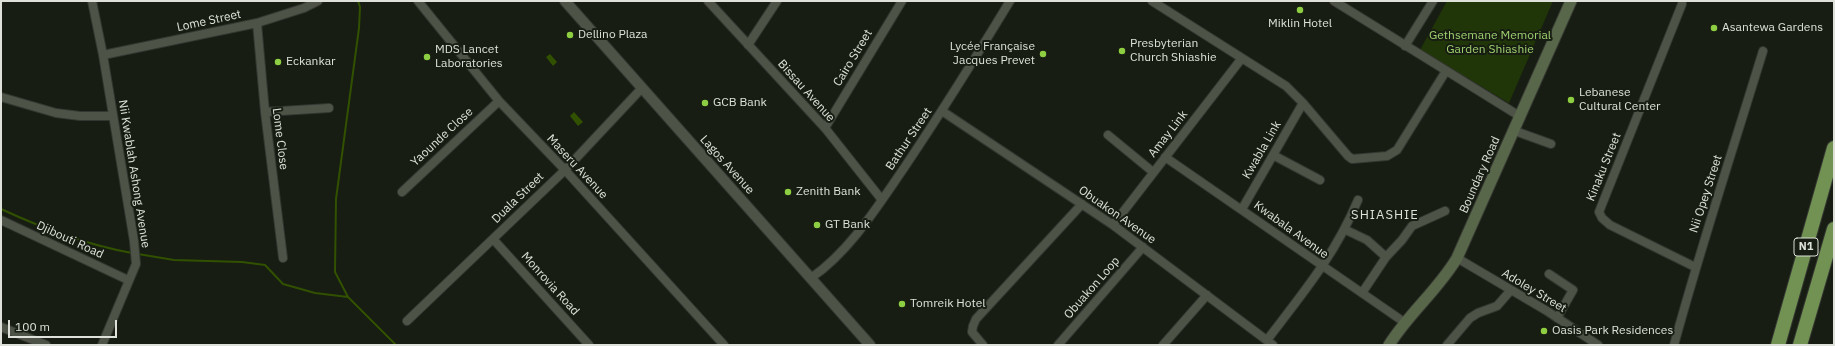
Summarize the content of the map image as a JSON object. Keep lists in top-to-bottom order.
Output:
{
  "streets": {
    "highway": ["N1"],
    "main road": ["Boundary Road"],
    "street": [
      "Lome Street",
      "Cairo Street",
      "Bissau Avenue",
      "Amay Link",
      "Yaounde Close",
      "Lome Close",
      "Bathur Street",
      "Kwabla Link",
      "Lagos Avenue",
      "Maseru Avenue",
      "Kinaku Street",
      "Nii Kwablah Ashong Avenue",
      "Nii Opey Street",
      "Duala Street",
      "Obuakon Avenue",
      "Kwabala Avenue",
      "Djibouti Road",
      "Monrovia Road",
      "Obuakon Loop",
      "Adoley Street"
    ]
  },
  "crossings": [
    ["Lome Street", "Lome Close"],
    ["Lome Street", "Nii Kwablah Ashong Avenue"],
    ["Cairo Street", "Bissau Avenue"],
    ["Bissau Avenue", "Bathur Street"],
    ["Amay Link", "Obuakon Avenue"],
    ["Amay Link", "Kwabala Avenue"],
    ["Yaounde Close", "Maseru Avenue"],
    ["Bathur Street", "Lagos Avenue"],
    ["Bathur Street", "Obuakon Avenue"],
    ["Kwabla Link", "Kwabala Avenue"],
    ["Lagos Avenue", "Duala Street"],
    ["Maseru Avenue", "Duala Street"],
    ["Kinaku Street", "Nii Opey Street"],
    ["Nii Kwablah Ashong Avenue", "Djibouti Road"],
    ["Boundary Road", "Kwabala Avenue"],
    ["Boundary Road", "Adoley Street"],
    ["Duala Street", "Monrovia Road"],
    ["Obuakon Avenue", "Obuakon Loop"]
  ],
  "districts": ["SHIASHIE"],
  "parks": ["Gethsemane Memorial Garden Shiashie"],
  "places": [
    "Miklin Hotel",
    "Asantewa Gardens",
    "Dellino Plaza",
    "Presbyterian Church Shiashie",
    "Lycée Française Jacques Prevet",
    "MDS Lancet Laboratories",
    "Eckankar",
    "Lebanese Cultural Center",
    "GCB Bank",
    "Zenith Bank",
    "GT Bank",
    "Tomreik Hotel",
    "Oasis Park Residences"
  ],
  "scale_bar": "100 m"
}
